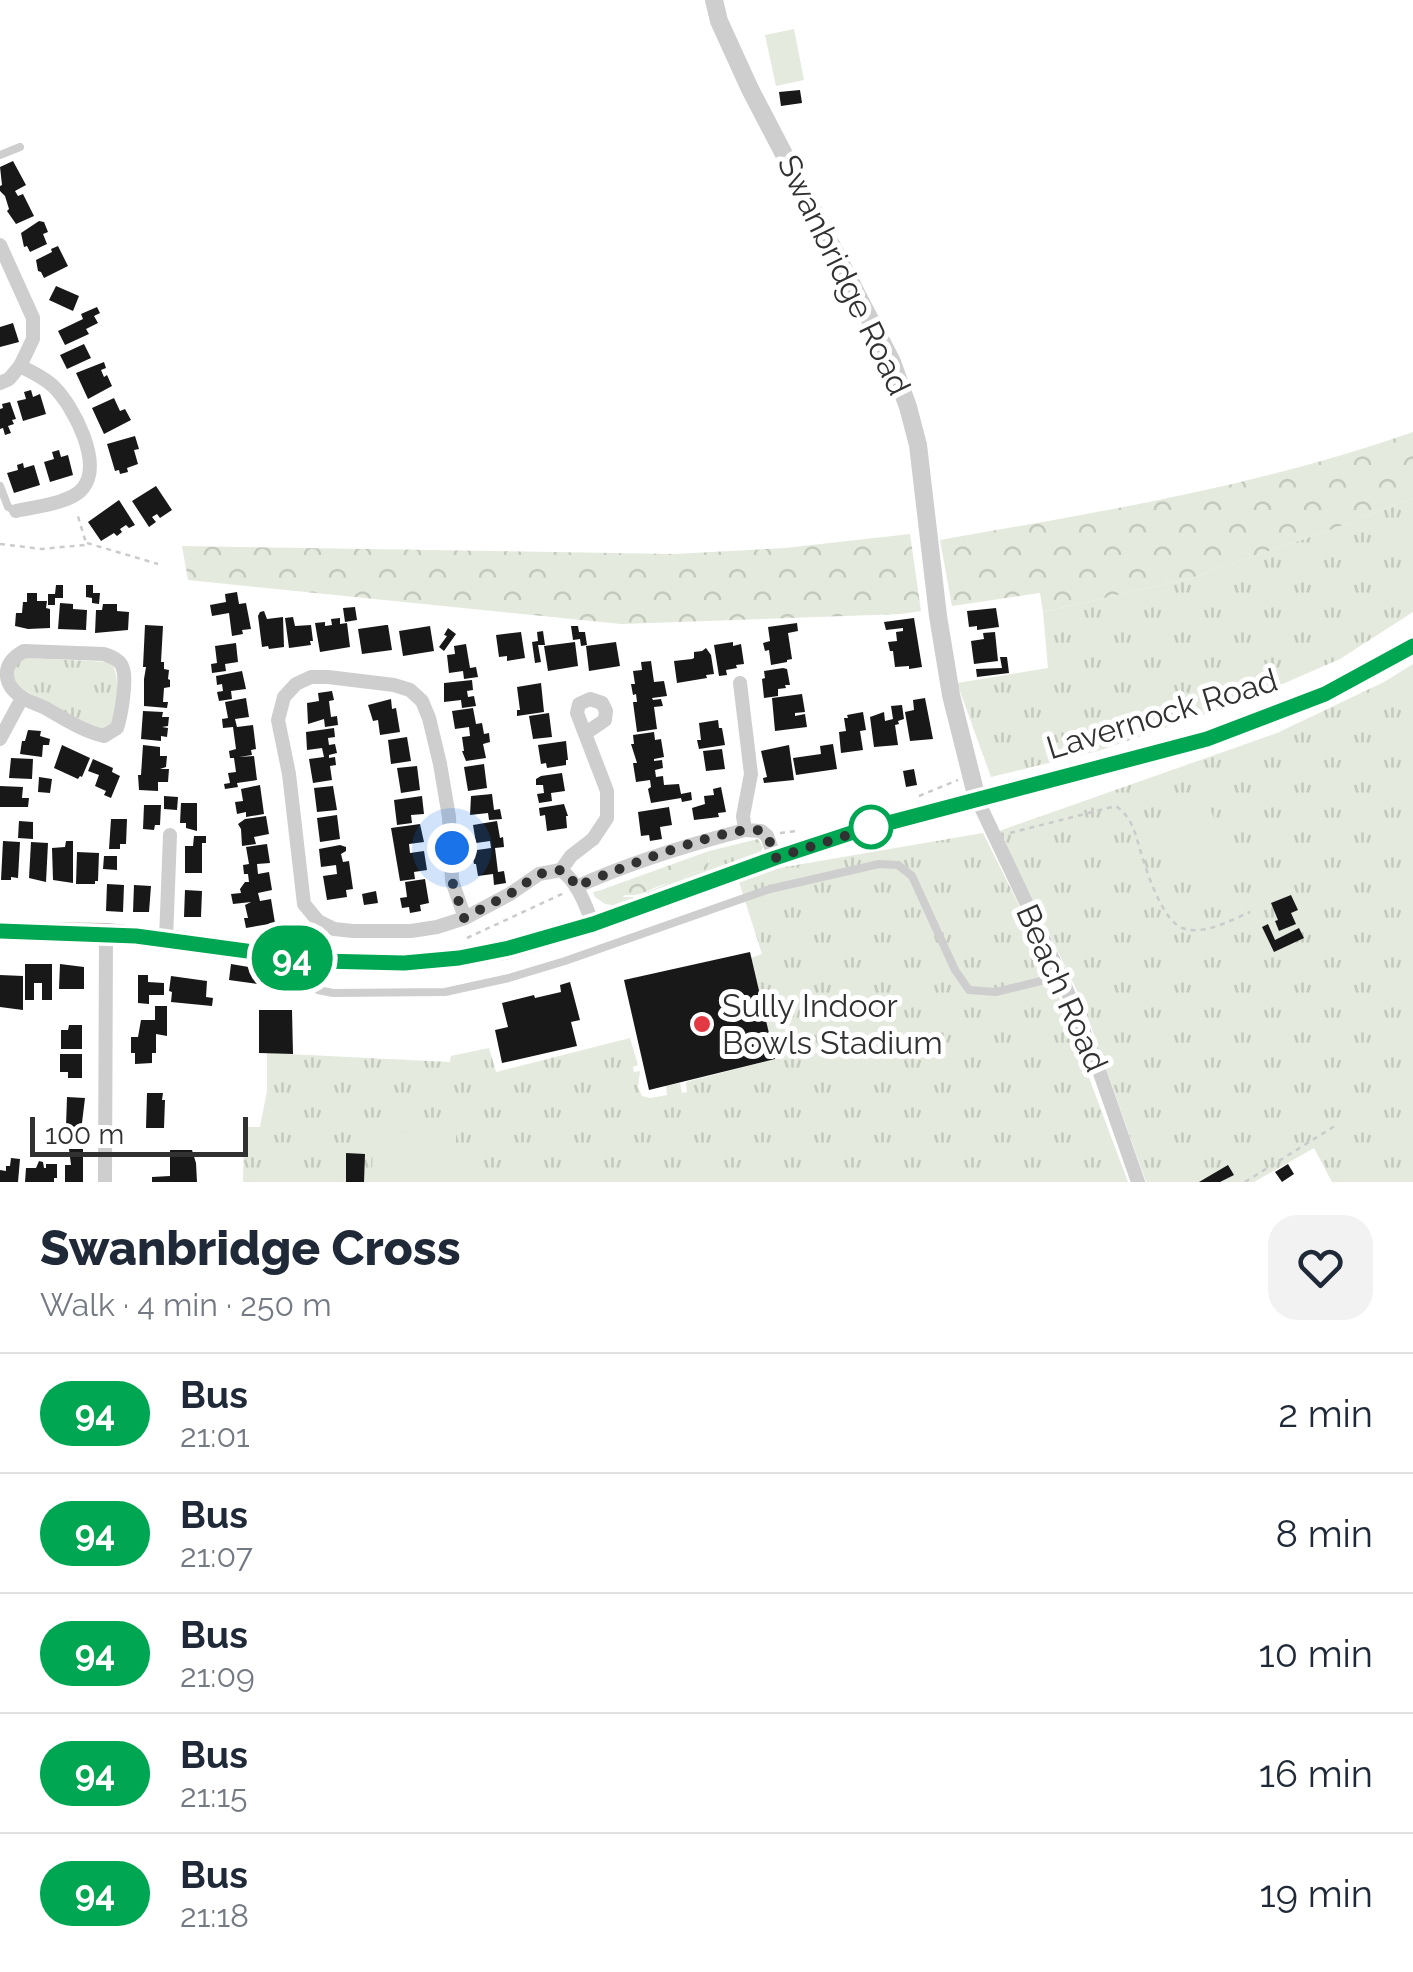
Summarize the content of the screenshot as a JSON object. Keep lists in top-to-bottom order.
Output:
{
  "streets": {
    "main road": ["Lavernock Road"],
    "street": ["Swanbridge Road", "Beach Road"]
  },
  "crossings": [
    ["Swanbridge Road", "Lavernock Road"],
    ["Swanbridge Road", "Beach Road"],
    ["Lavernock Road", "Beach Road"]
  ],
  "places": ["Sully Indoor Bowls Stadium"],
  "lines": ["bus line 94"],
  "scale_bar": "100 m",
  "page": {
    "on_map": "94",
    "scale": "100 m",
    "heading": ["Swanbridge Cross", "Walk · 4 min · 250 m"],
    "list": [
      {
        "mark": "94",
        "name": "Bus",
        "note": "21:01",
        "value": "2 min"
      },
      {
        "mark": "94",
        "name": "Bus",
        "note": "21:07",
        "value": "8 min"
      },
      {
        "mark": "94",
        "name": "Bus",
        "note": "21:09",
        "value": "10 min"
      },
      {
        "mark": "94",
        "name": "Bus",
        "note": "21:15",
        "value": "16 min"
      },
      {
        "mark": "94",
        "name": "Bus",
        "note": "21:18",
        "value": "19 min"
      }
    ]
  }
}
